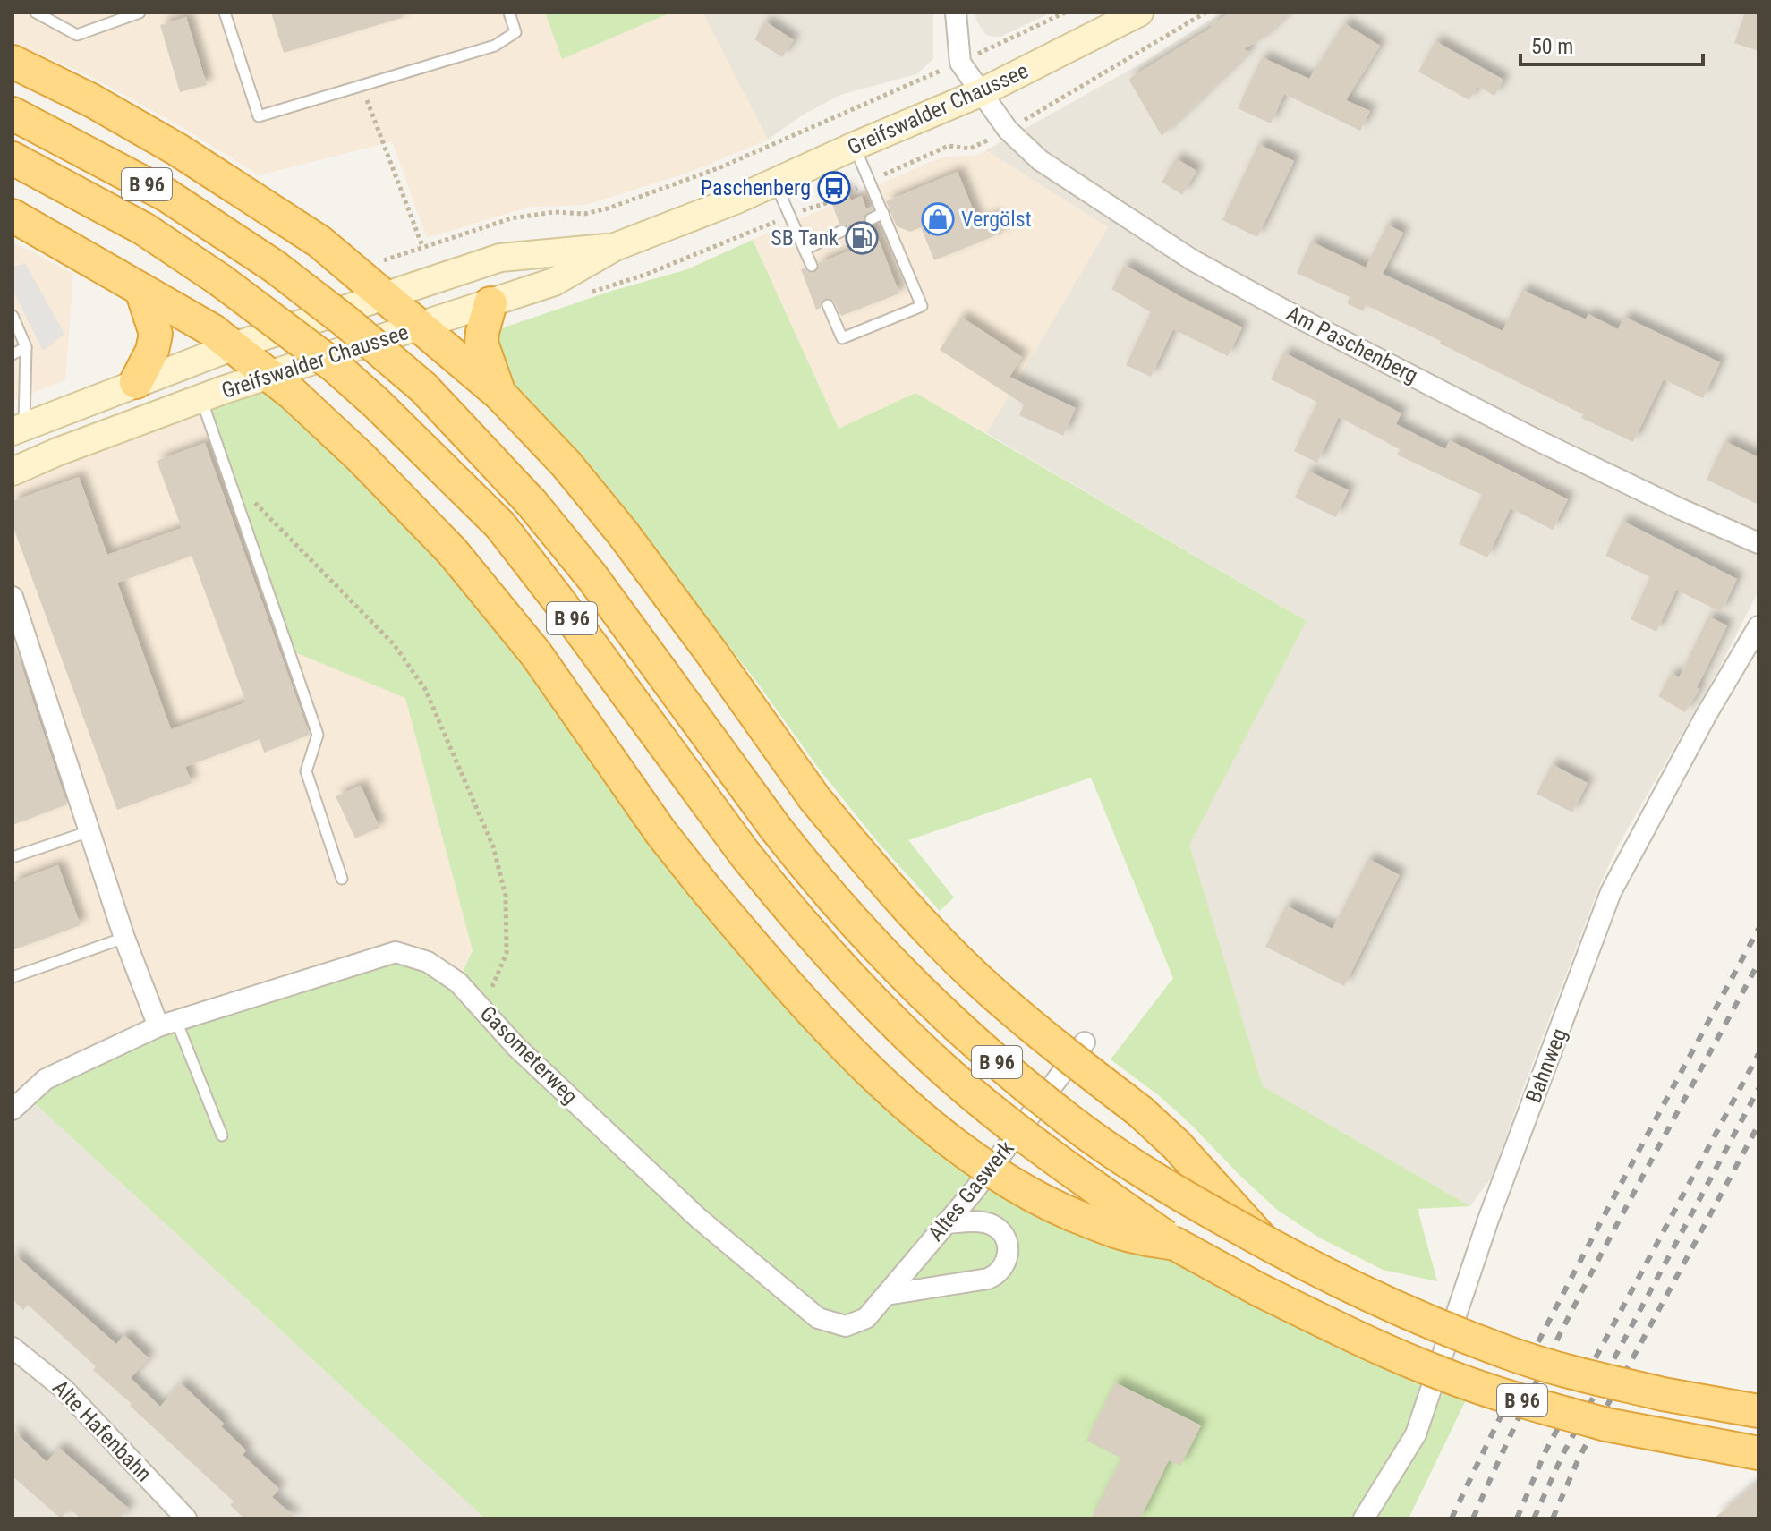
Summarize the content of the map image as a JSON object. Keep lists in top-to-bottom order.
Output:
{
  "streets": {
    "highway": ["B 96"],
    "main road": ["Greifswalder Chaussee"],
    "street": [
      "Am Paschenberg",
      "Gasometerweg",
      "Bahnweg",
      "Altes Gaswerk",
      "Alte Hafenbahn"
    ]
  },
  "crossings": [
    ["Greifswalder Chaussee", "Am Paschenberg"],
    ["Gasometerweg", "Altes Gaswerk"]
  ],
  "places": {
    "bus stop": ["Paschenberg"],
    "shop": ["Vergölst"],
    "fuel station": ["SB Tank"]
  },
  "scale_bar": "50 m"
}
